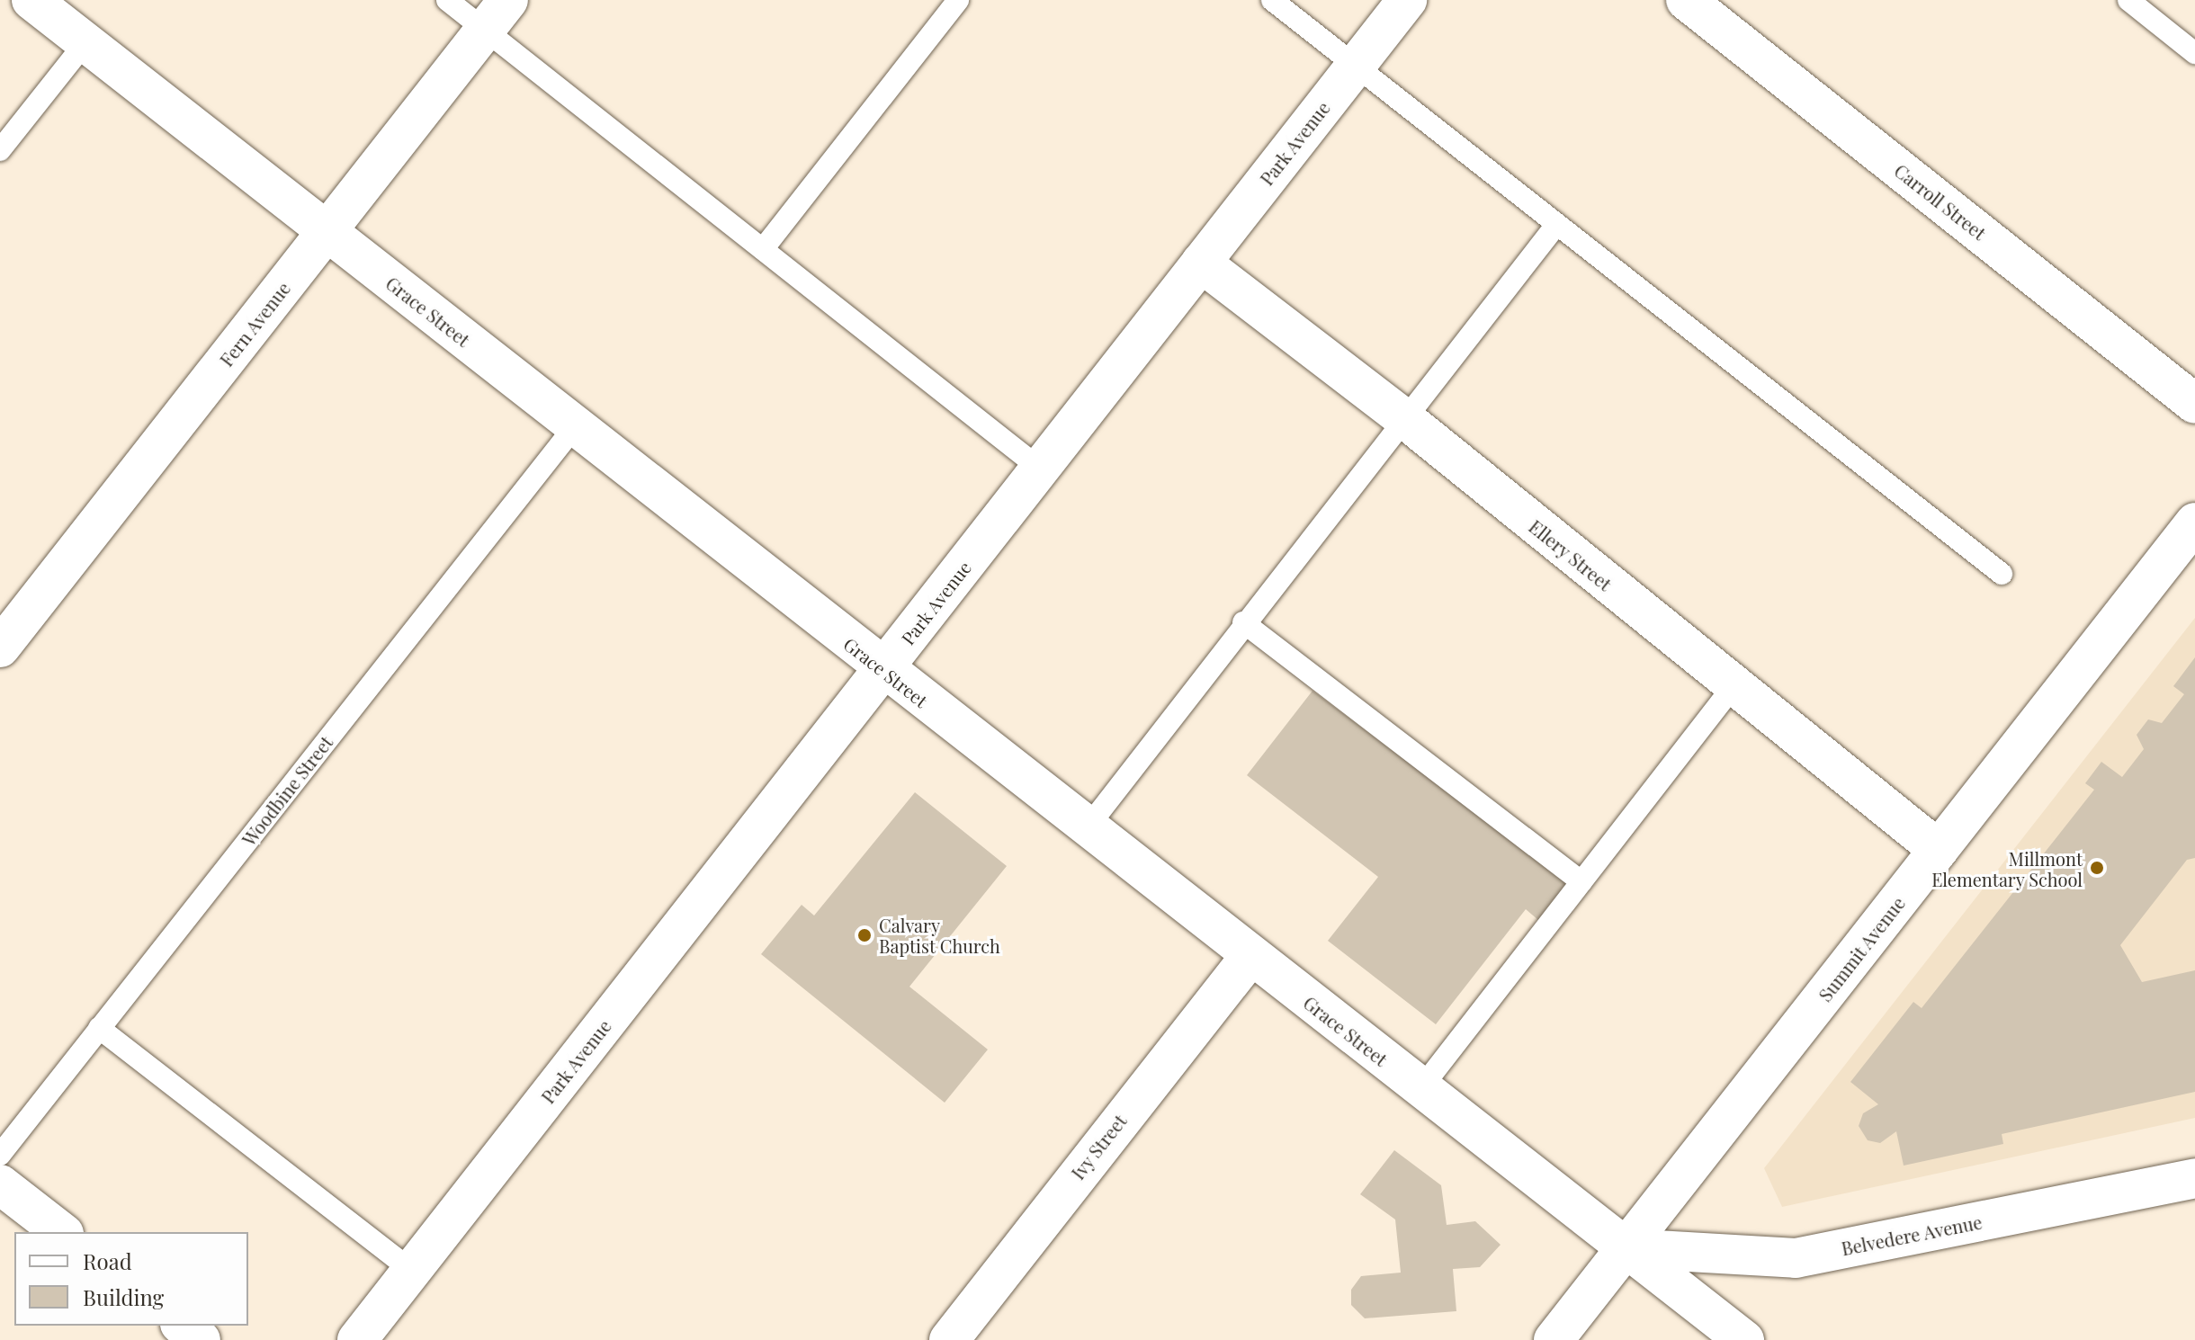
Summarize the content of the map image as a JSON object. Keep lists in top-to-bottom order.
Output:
{
  "streets": {
    "street": [
      "Park Avenue",
      "Carroll Street",
      "Grace Street",
      "Fern Avenue",
      "Ellery Street",
      "Summit Avenue",
      "Ivy Street",
      "Belvedere Avenue"
    ],
    "lane": ["Woodbine Street"]
  },
  "crossings": [
    ["Park Avenue", "Grace Street"],
    ["Park Avenue", "Ellery Street"],
    ["Grace Street", "Fern Avenue"],
    ["Grace Street", "Woodbine Street"],
    ["Grace Street", "Summit Avenue"],
    ["Grace Street", "Ivy Street"],
    ["Grace Street", "Belvedere Avenue"],
    ["Ellery Street", "Summit Avenue"],
    ["Summit Avenue", "Belvedere Avenue"]
  ],
  "places": ["Millmont Elementary School", "Calvary Baptist Church"],
  "legend": ["Road", "Building"]
}
